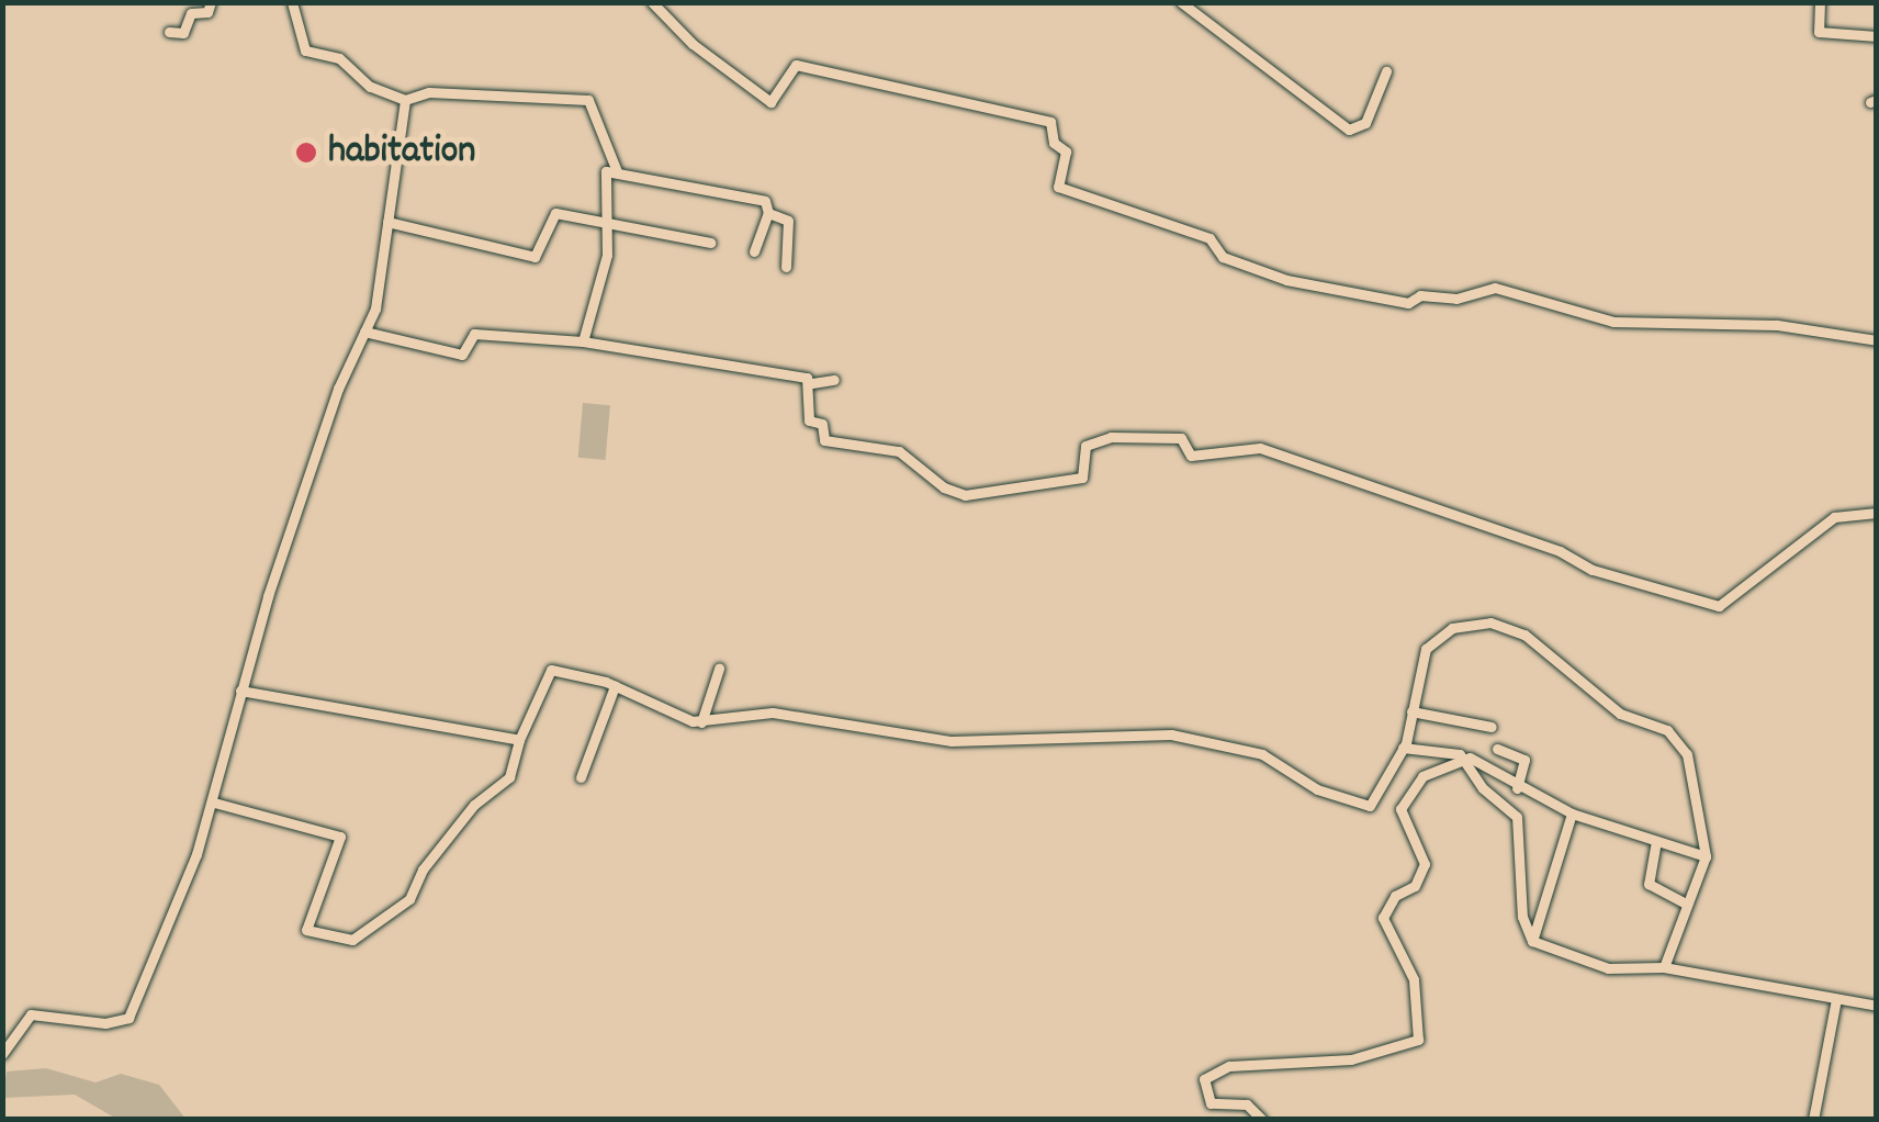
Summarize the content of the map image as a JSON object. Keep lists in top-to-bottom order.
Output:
{
  "places": ["habitation"]
}
